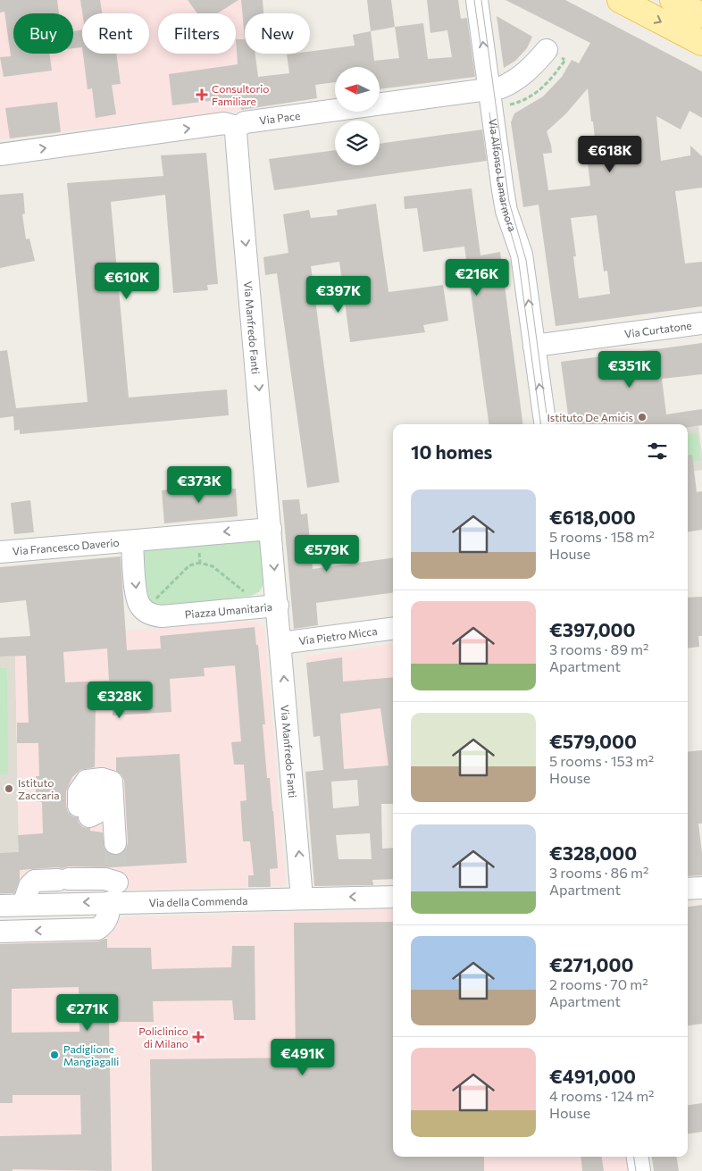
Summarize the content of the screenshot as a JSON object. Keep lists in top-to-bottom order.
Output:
{
  "streets": {
    "street": [
      "Via Pace",
      "Via Alfonso Lamarmora",
      "Via Manfredo Fanti",
      "Via Curtatone",
      "Via Francesco Daverio",
      "Piazza Umanitaria",
      "Via Pietro Micca",
      "Via della Commenda"
    ]
  },
  "crossings": [
    ["Via Pace", "Via Alfonso Lamarmora"],
    ["Via Pace", "Via Manfredo Fanti"],
    ["Via Alfonso Lamarmora", "Via Curtatone"],
    ["Via Manfredo Fanti", "Piazza Umanitaria"],
    ["Via Manfredo Fanti", "Via Pietro Micca"],
    ["Via Manfredo Fanti", "Via della Commenda"],
    ["Via Francesco Daverio", "Piazza Umanitaria"]
  ],
  "one_way": ["Via Pace", "Via Alfonso Lamarmora", "Via della Commenda"],
  "places": {
    "health": ["Consultorio Familiare", "Policlinico di Milano"],
    "other": ["Istituto De Amicis", "Istituto Zaccaria", "Padiglione Mangiagalli"]
  },
  "north": "left",
  "page": {
    "chip": [
      "Buy",
      "Rent",
      "Filters",
      "New"
    ],
    "price": [
      "€618K",
      "€216K",
      "€610K",
      "€397K",
      "€351K",
      "€373K",
      "€579K",
      "€328K",
      "€271K",
      "€491K"
    ],
    "heading": "10 homes",
    "list": [
      {
        "name": "€618,000",
        "note": "5 rooms · 158 m² · House"
      },
      {
        "name": "€397,000",
        "note": "3 rooms · 89 m² · Apartment"
      },
      {
        "name": "€579,000",
        "note": "5 rooms · 153 m² · House"
      },
      {
        "name": "€328,000",
        "note": "3 rooms · 86 m² · Apartment"
      },
      {
        "name": "€271,000",
        "note": "2 rooms · 70 m² · Apartment"
      },
      {
        "name": "€491,000",
        "note": "4 rooms · 124 m² · House"
      }
    ]
  }
}
